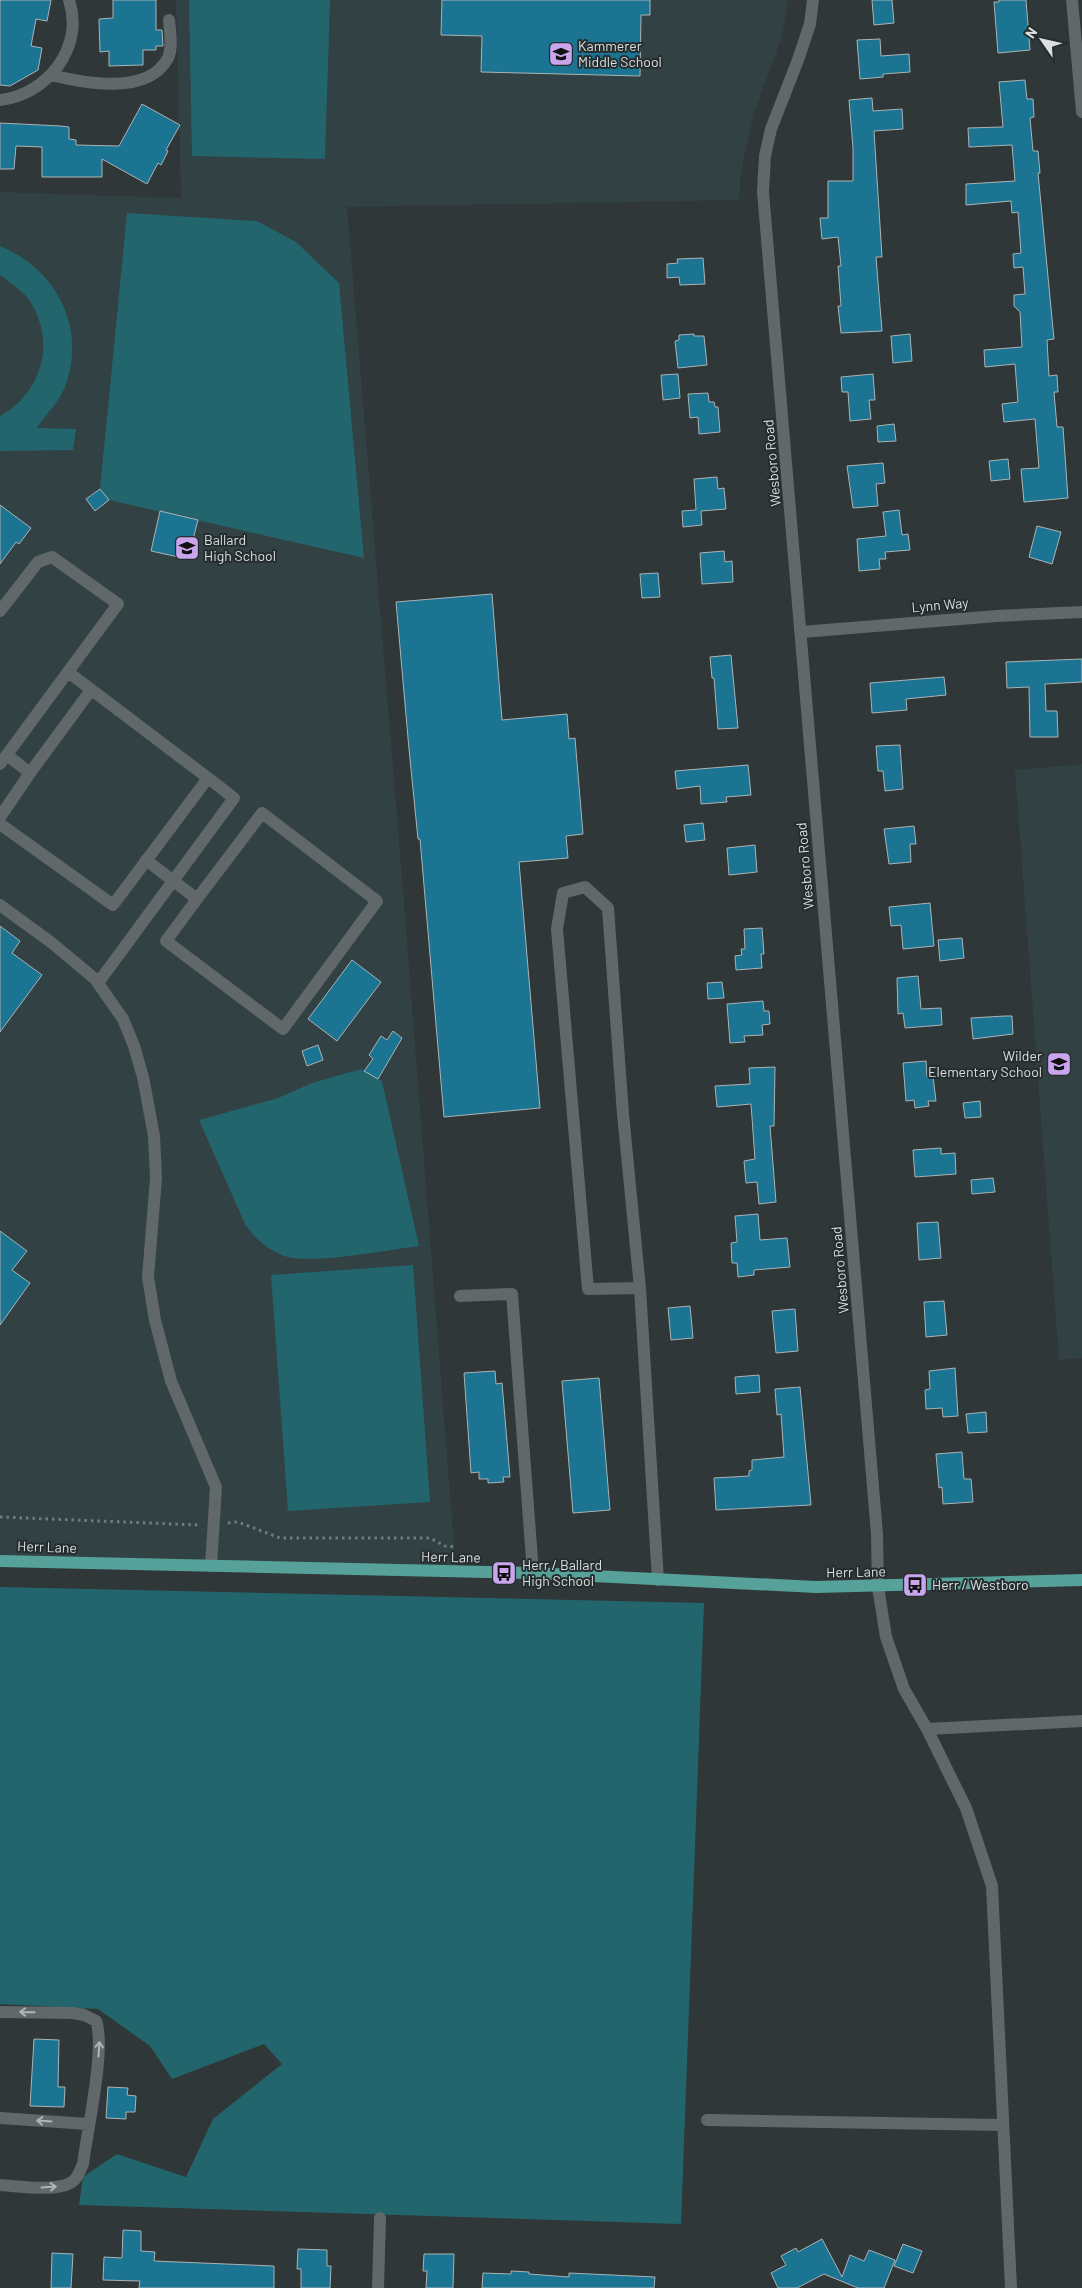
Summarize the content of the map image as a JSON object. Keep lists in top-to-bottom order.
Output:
{
  "streets": {
    "main road": ["Herr Lane"],
    "street": ["Wesboro Road", "Lynn Way"]
  },
  "crossings": [
    ["Wesboro Road", "Lynn Way"],
    ["Wesboro Road", "Herr Lane"]
  ],
  "places": {
    "school or university": ["Kammerer Middle School", "Ballard High School", "Wilder Elementary School"],
    "bus stop": ["Herr / Ballard High School", "Herr / Westboro"]
  },
  "north": "top left"
}
